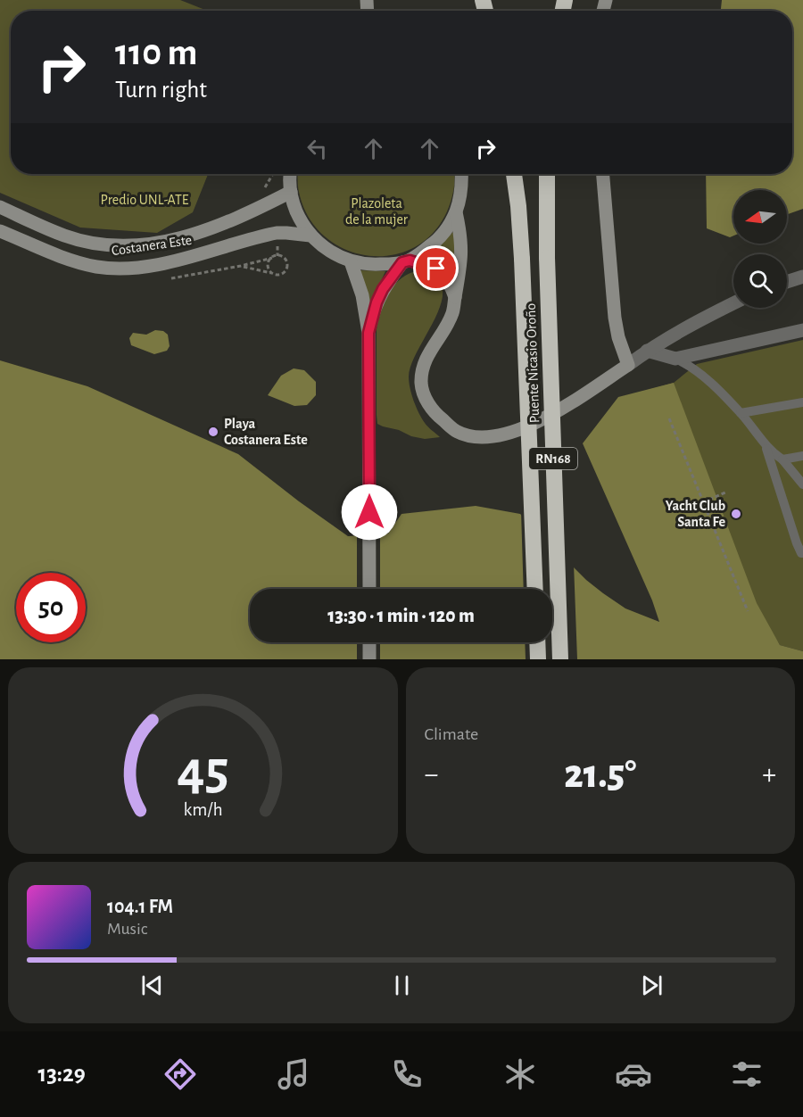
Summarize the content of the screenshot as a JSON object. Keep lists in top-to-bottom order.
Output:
{
  "streets": {
    "highway": ["Puente Nicasio Oroño", "RN168"],
    "main road": ["Costanera Este"]
  },
  "parks": ["Predio UNL-ATE", "Plazoleta de la mujer"],
  "places": ["Playa Costanera Este", "Yacht Club Santa Fe"],
  "north": "left",
  "page": {
    "turn": ["110 m", "Turn right"],
    "limit": "50",
    "trip": "13:30 · 1 min · 120 m",
    "tile": "Climate",
    "heat": ["−", "21.5°", "+"],
    "song": ["104.1 FM", "Music"],
    "tabs": "13:29",
    "gauge": ["45", "km/h"]
  }
}
